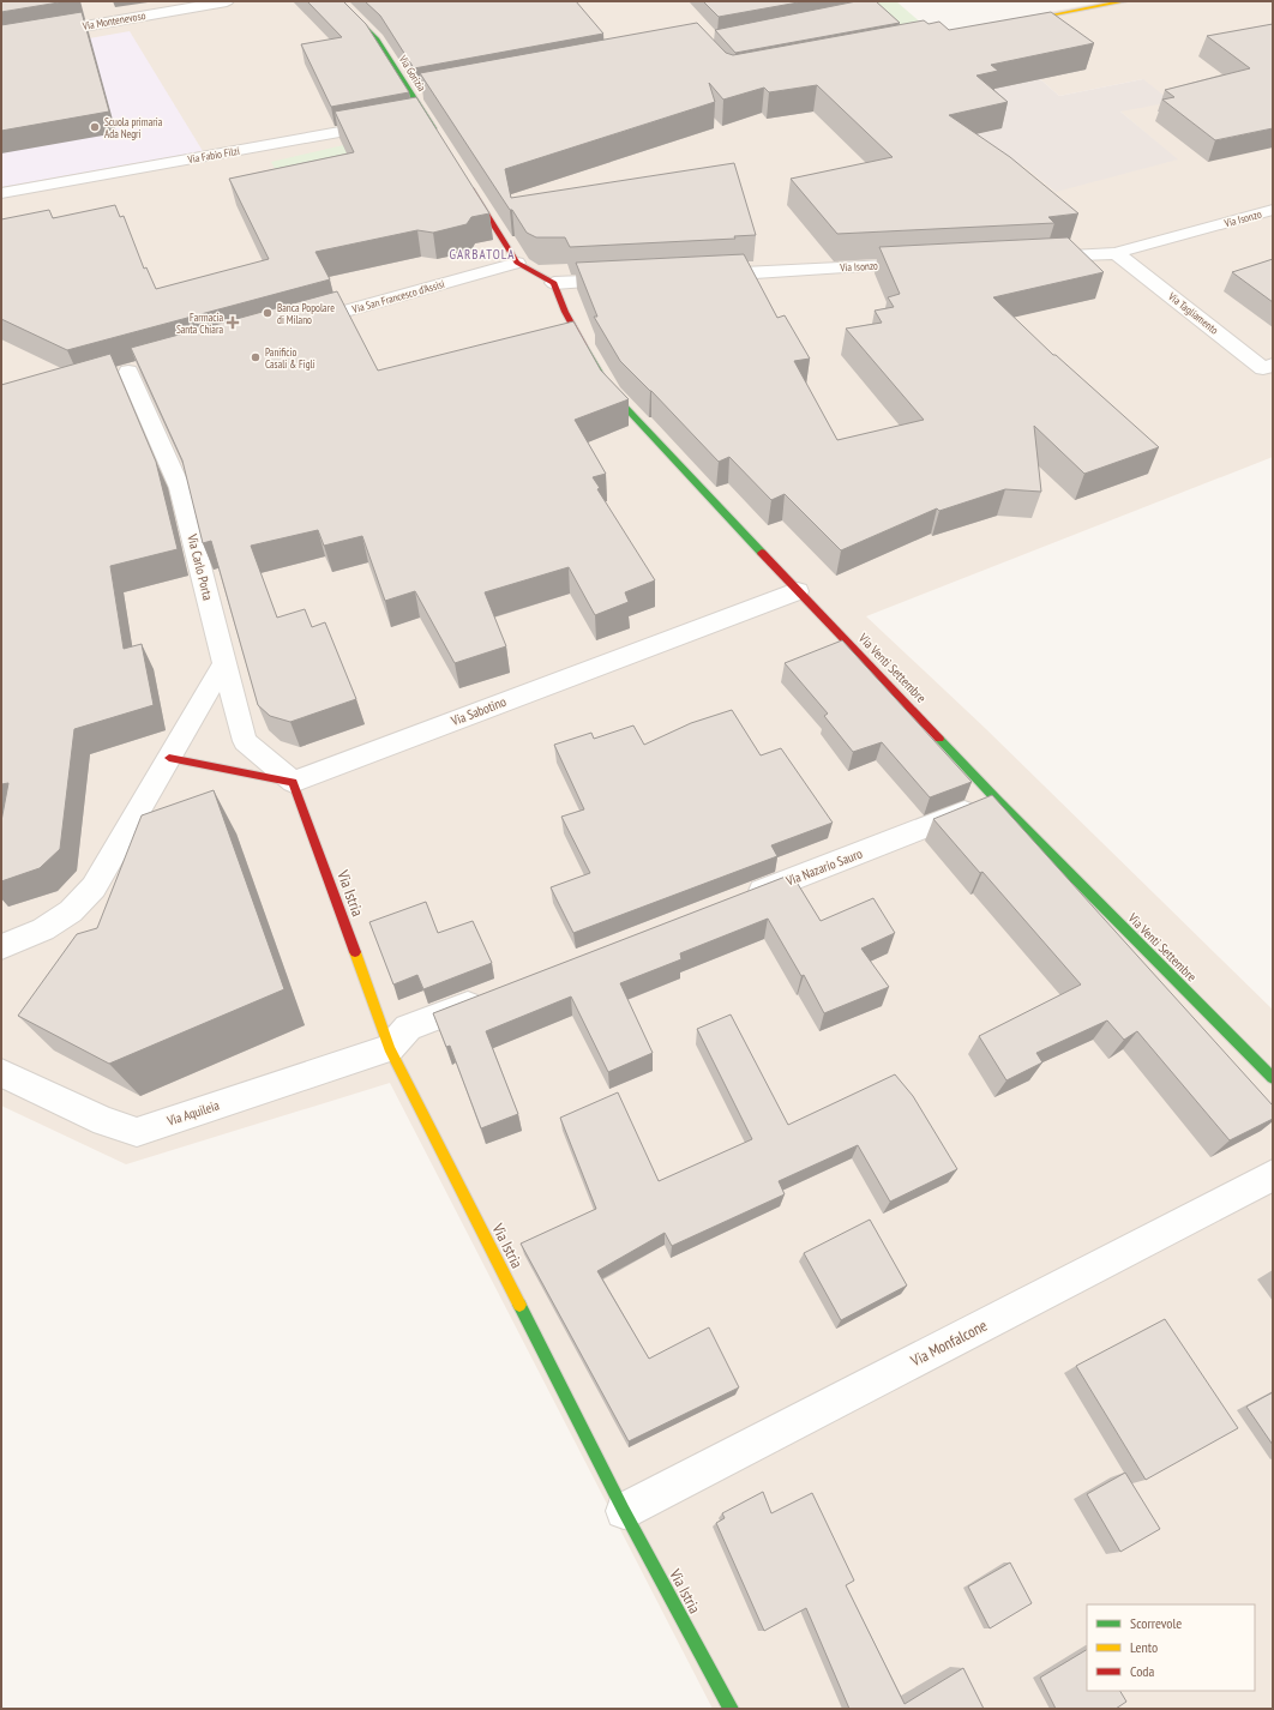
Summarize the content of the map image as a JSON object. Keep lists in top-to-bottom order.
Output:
{
  "streets": {
    "street": [
      "Via Montenevoso",
      "Via Gorizia",
      "Via Fabio Filzi",
      "Via Isonzo",
      "Via San Francesco d'Assisi",
      "Via Tagliamento",
      "Via Carlo Porta",
      "Via Venti Settembre",
      "Via Sabotino",
      "Via Nazario Sauro",
      "Via Istria",
      "Via Aquileia",
      "Via Monfalcone"
    ]
  },
  "crossings": [
    ["Via Isonzo", "Via Tagliamento"],
    ["Via Venti Settembre", "Via Sabotino"],
    ["Via Venti Settembre", "Via Nazario Sauro"],
    ["Via Sabotino", "Via Istria"],
    ["Via Istria", "Via Aquileia"],
    ["Via Istria", "Via Monfalcone"]
  ],
  "districts": ["GARBATOLA"],
  "places": {
    "other": ["Scuola primaria Ada Negri", "Banca Popolare di Milano", "Panificio Casali & Figli"],
    "health": ["Farmacia Santa Chiara"]
  },
  "legend": ["Scorrevole", "Lento", "Coda"]
}
